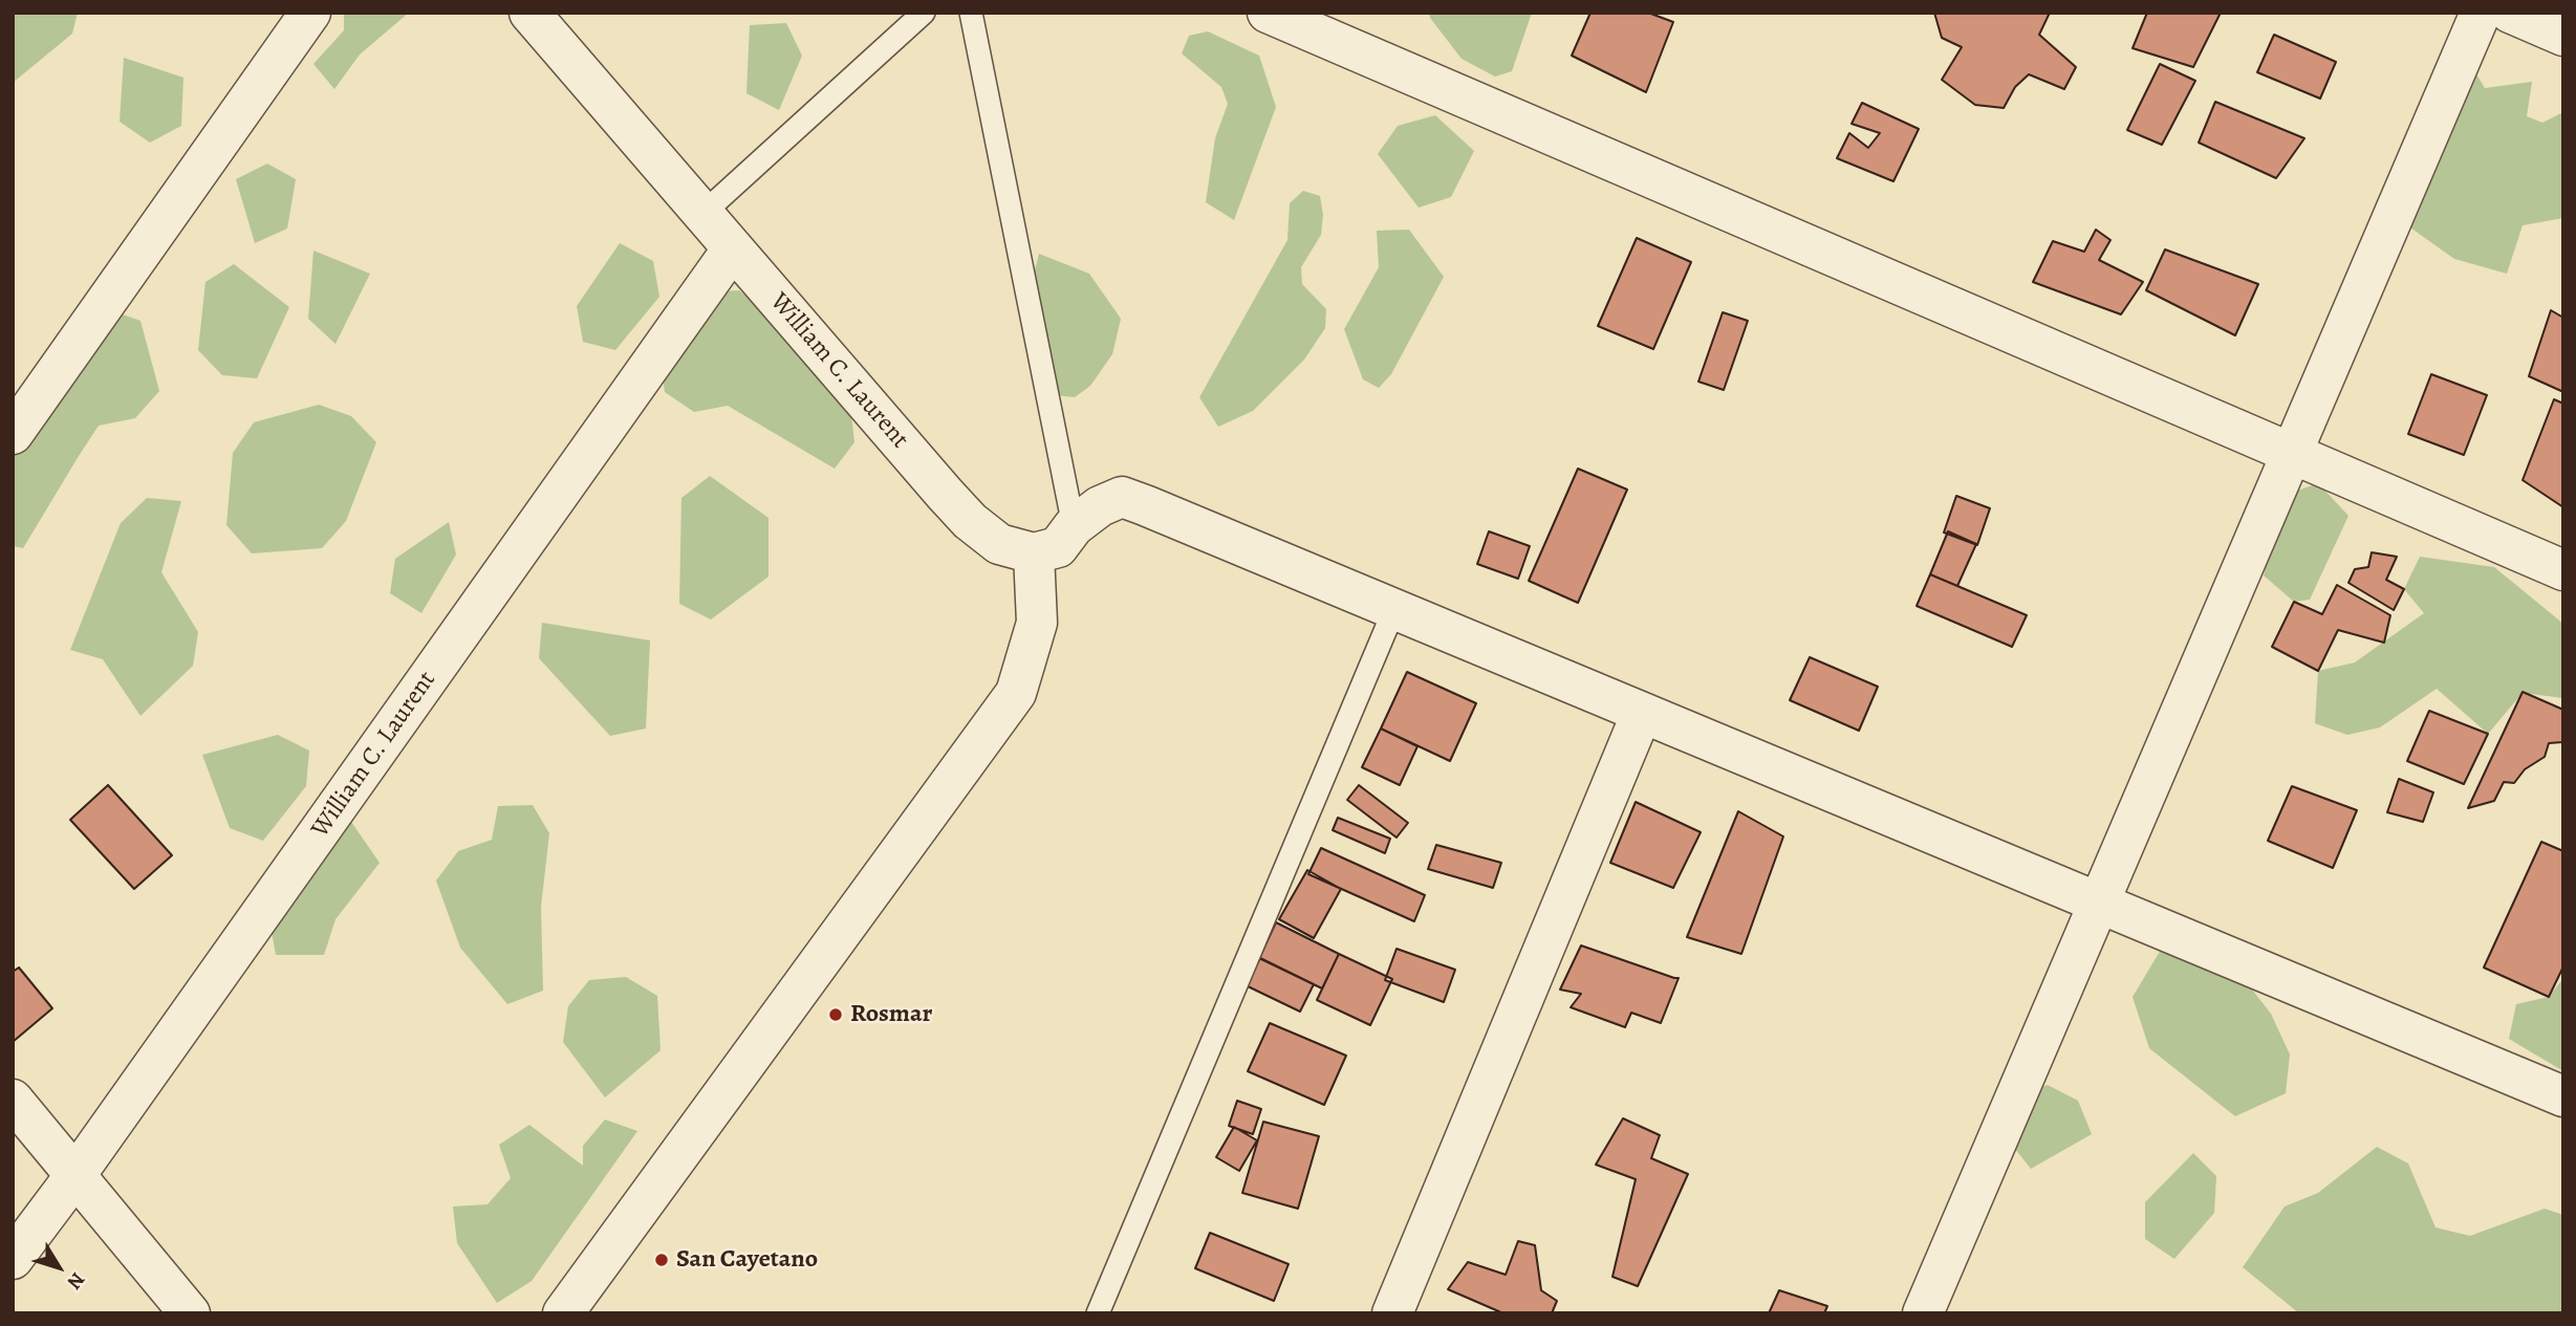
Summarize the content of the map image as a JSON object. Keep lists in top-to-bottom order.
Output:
{
  "streets": {
    "street": ["William C. Laurent"]
  },
  "places": ["Rosmar", "San Cayetano"],
  "north": "bottom right"
}
